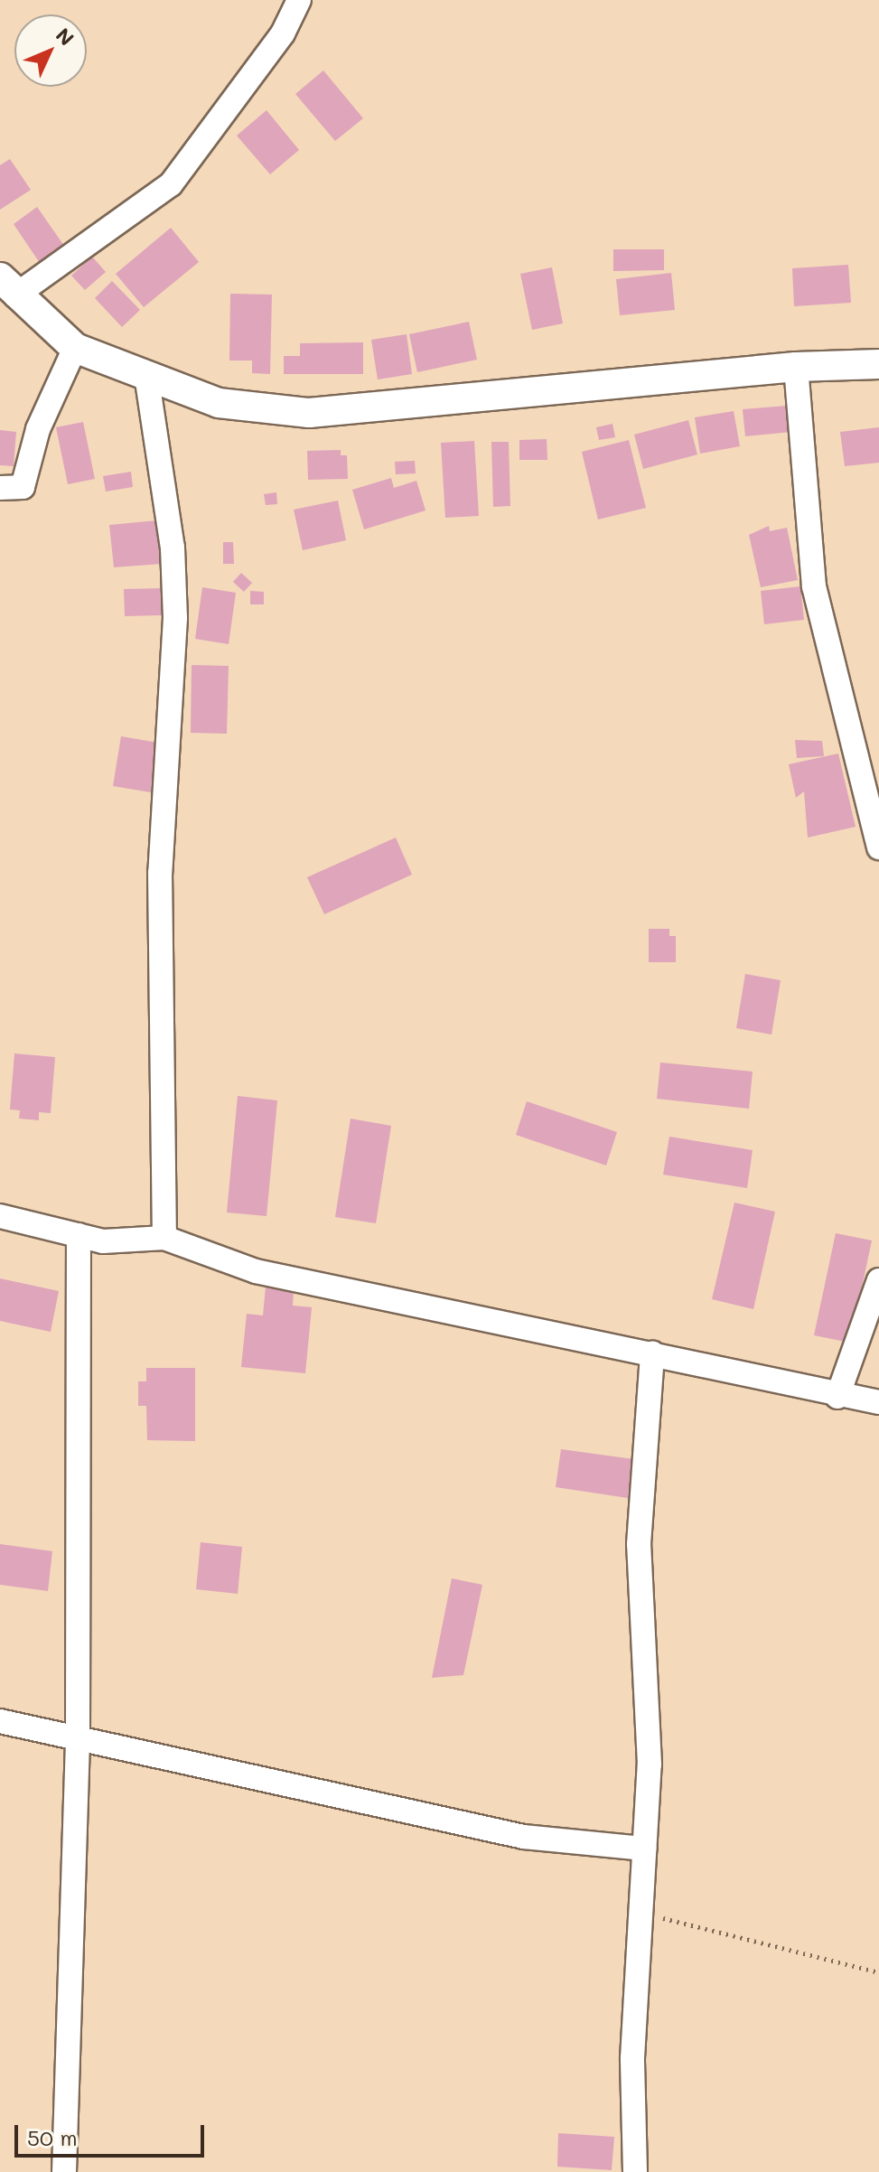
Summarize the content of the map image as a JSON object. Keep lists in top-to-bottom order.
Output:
{
  "scale_bar": "50 m",
  "north": "top right"
}
